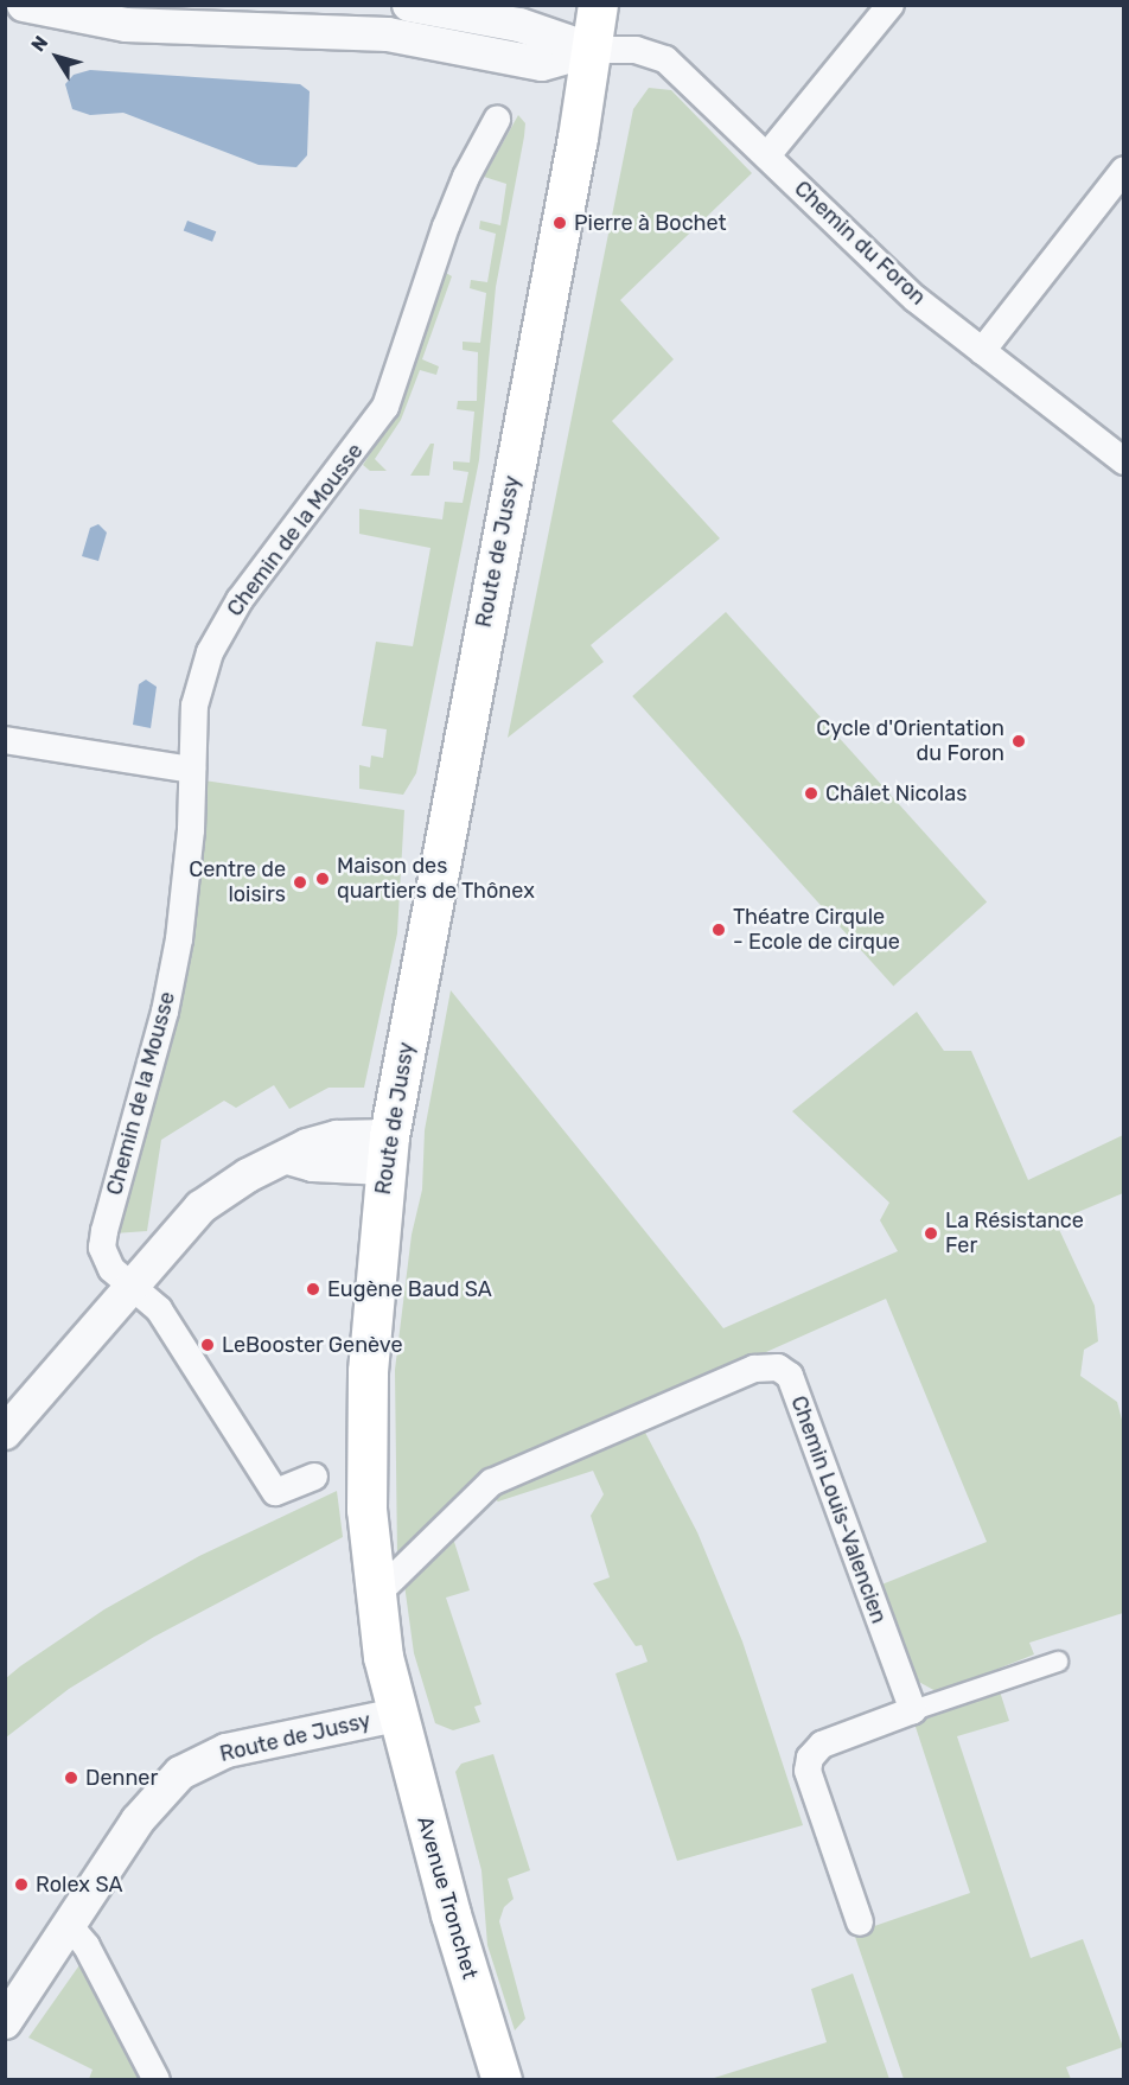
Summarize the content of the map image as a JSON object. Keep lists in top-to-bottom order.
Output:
{
  "streets": {
    "main road": ["Route de Jussy", "Avenue Tronchet"],
    "street": ["Chemin du Foron", "Chemin de la Mousse", "Chemin Louis-Valencien"]
  },
  "crossings": [
    ["Chemin du Foron", "Route de Jussy"],
    ["Route de Jussy", "Chemin Louis-Valencien"],
    ["Route de Jussy", "Avenue Tronchet"]
  ],
  "places": [
    "Pierre à Bochet",
    "Cycle d'Orientation du Foron",
    "Châlet Nicolas",
    "Maison des quartiers de Thônex",
    "Centre de loisirs",
    "Théatre Cirqule - Ecole de cirque",
    "La Résistance Fer",
    "Eugène Baud SA",
    "LeBooster Genève",
    "Denner",
    "Rolex SA"
  ],
  "north": "top left"
}
